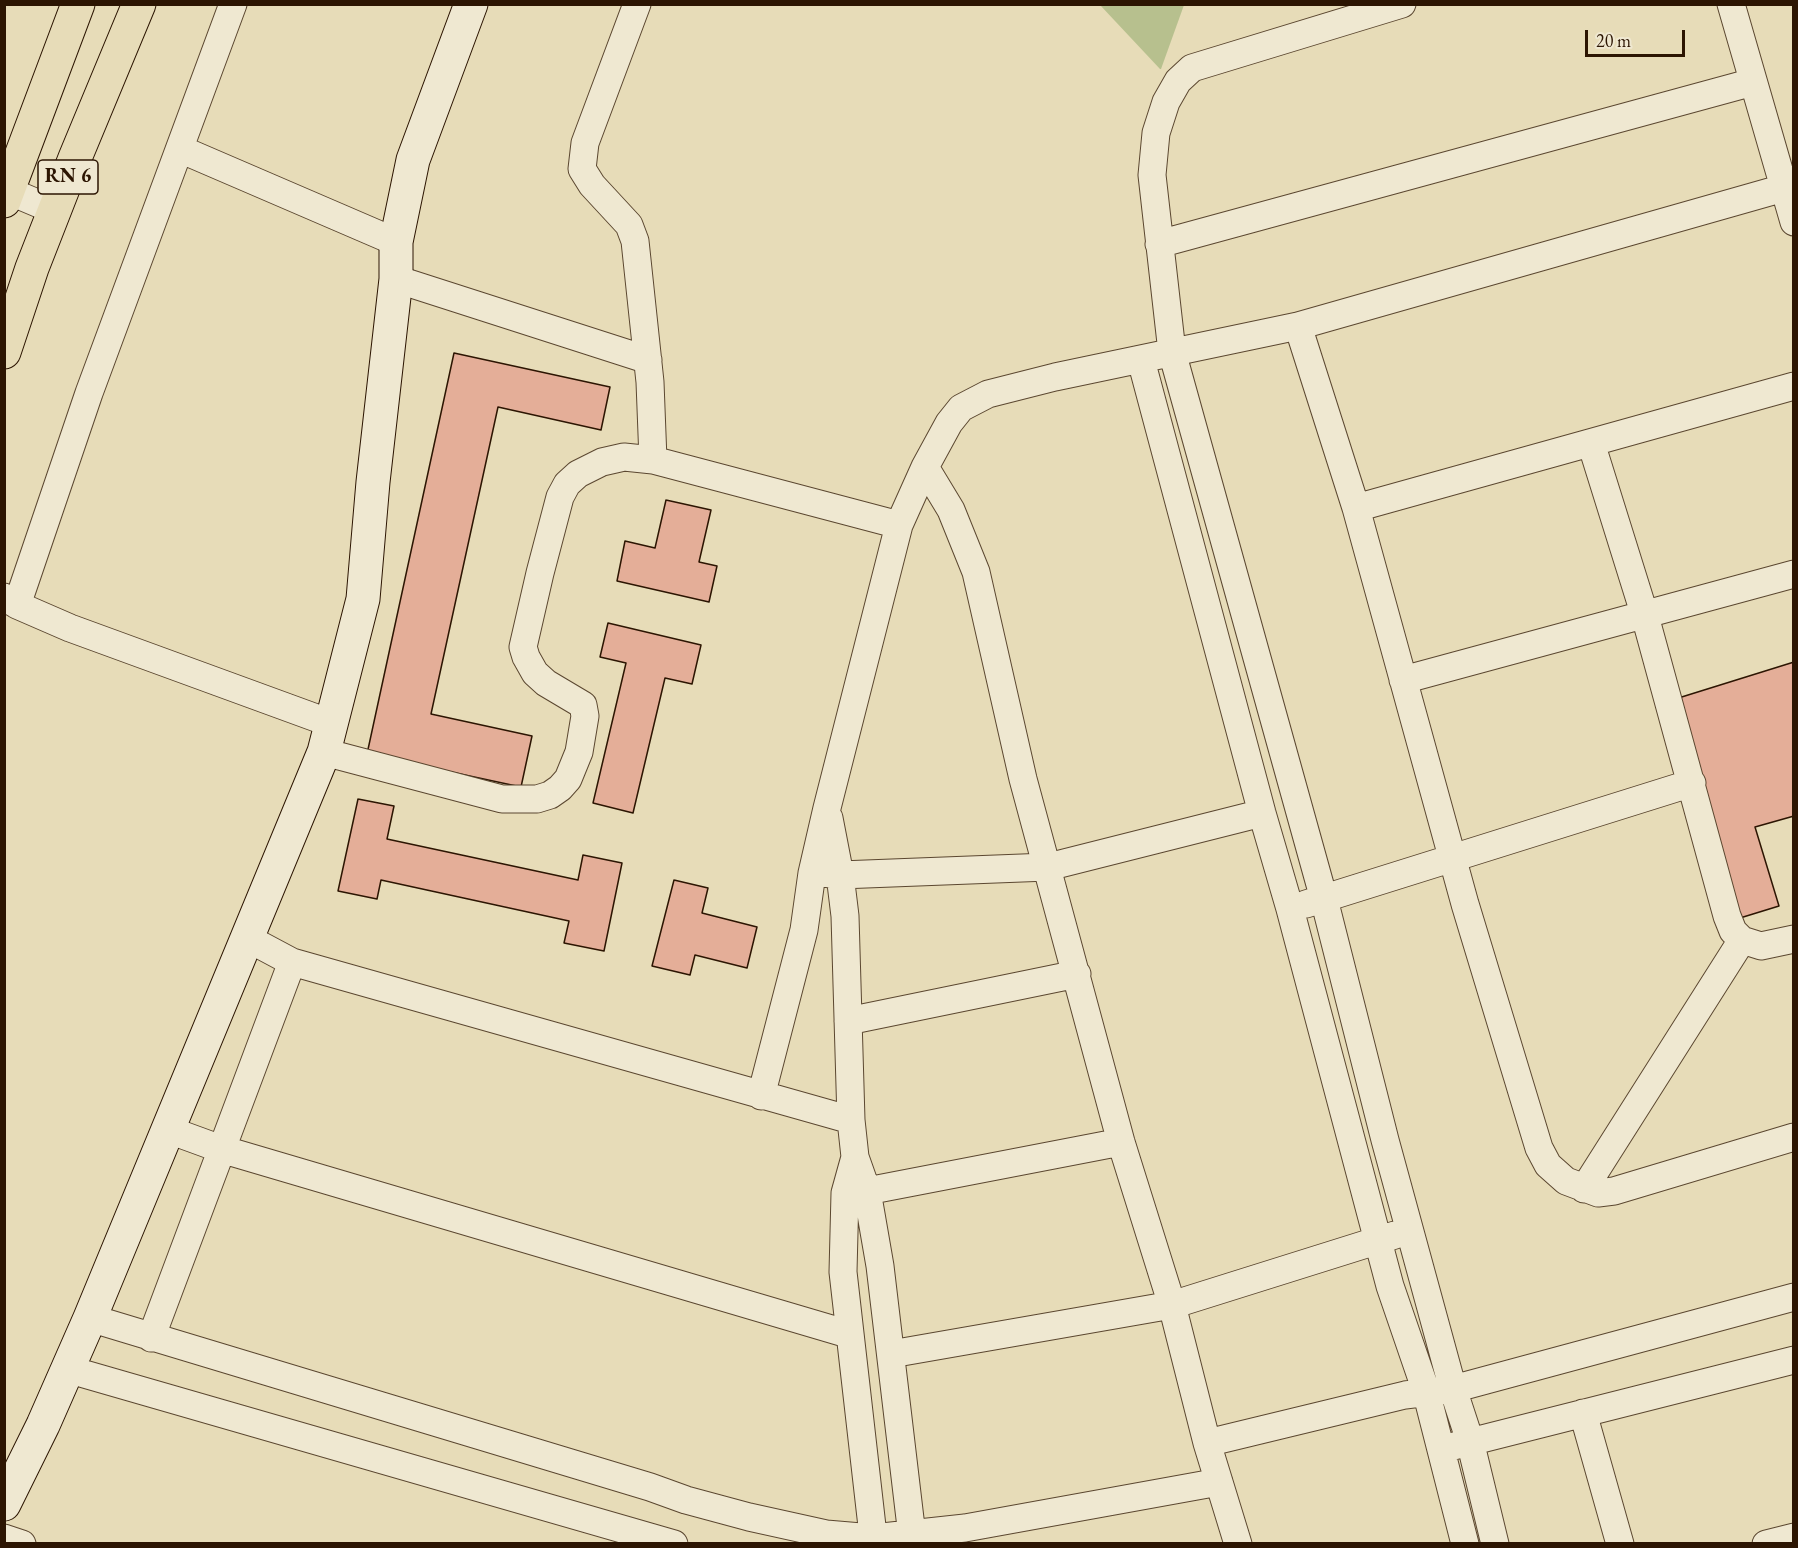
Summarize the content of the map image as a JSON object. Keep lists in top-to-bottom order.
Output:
{
  "streets": {
    "highway": ["RN 6"]
  },
  "scale_bar": "20 m"
}
